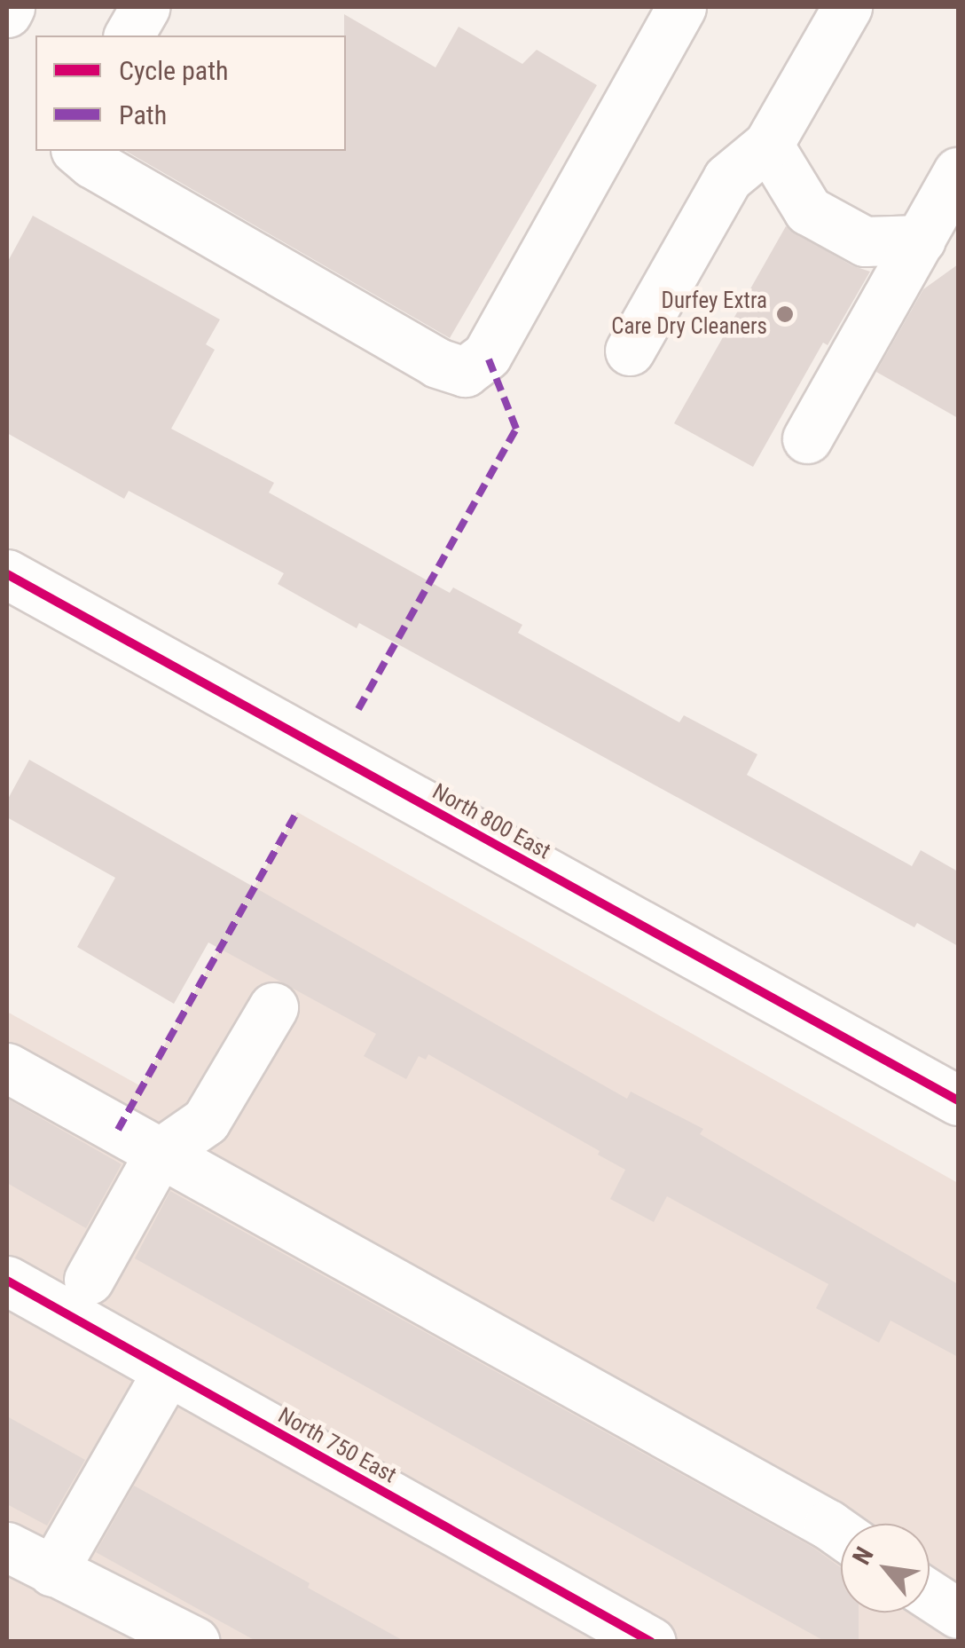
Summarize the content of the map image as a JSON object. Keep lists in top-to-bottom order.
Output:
{
  "streets": {
    "street": ["North 800 East", "North 750 East"]
  },
  "places": ["Durfey Extra Care Dry Cleaners"],
  "legend": ["Cycle path", "Path"],
  "north": "top left"
}
